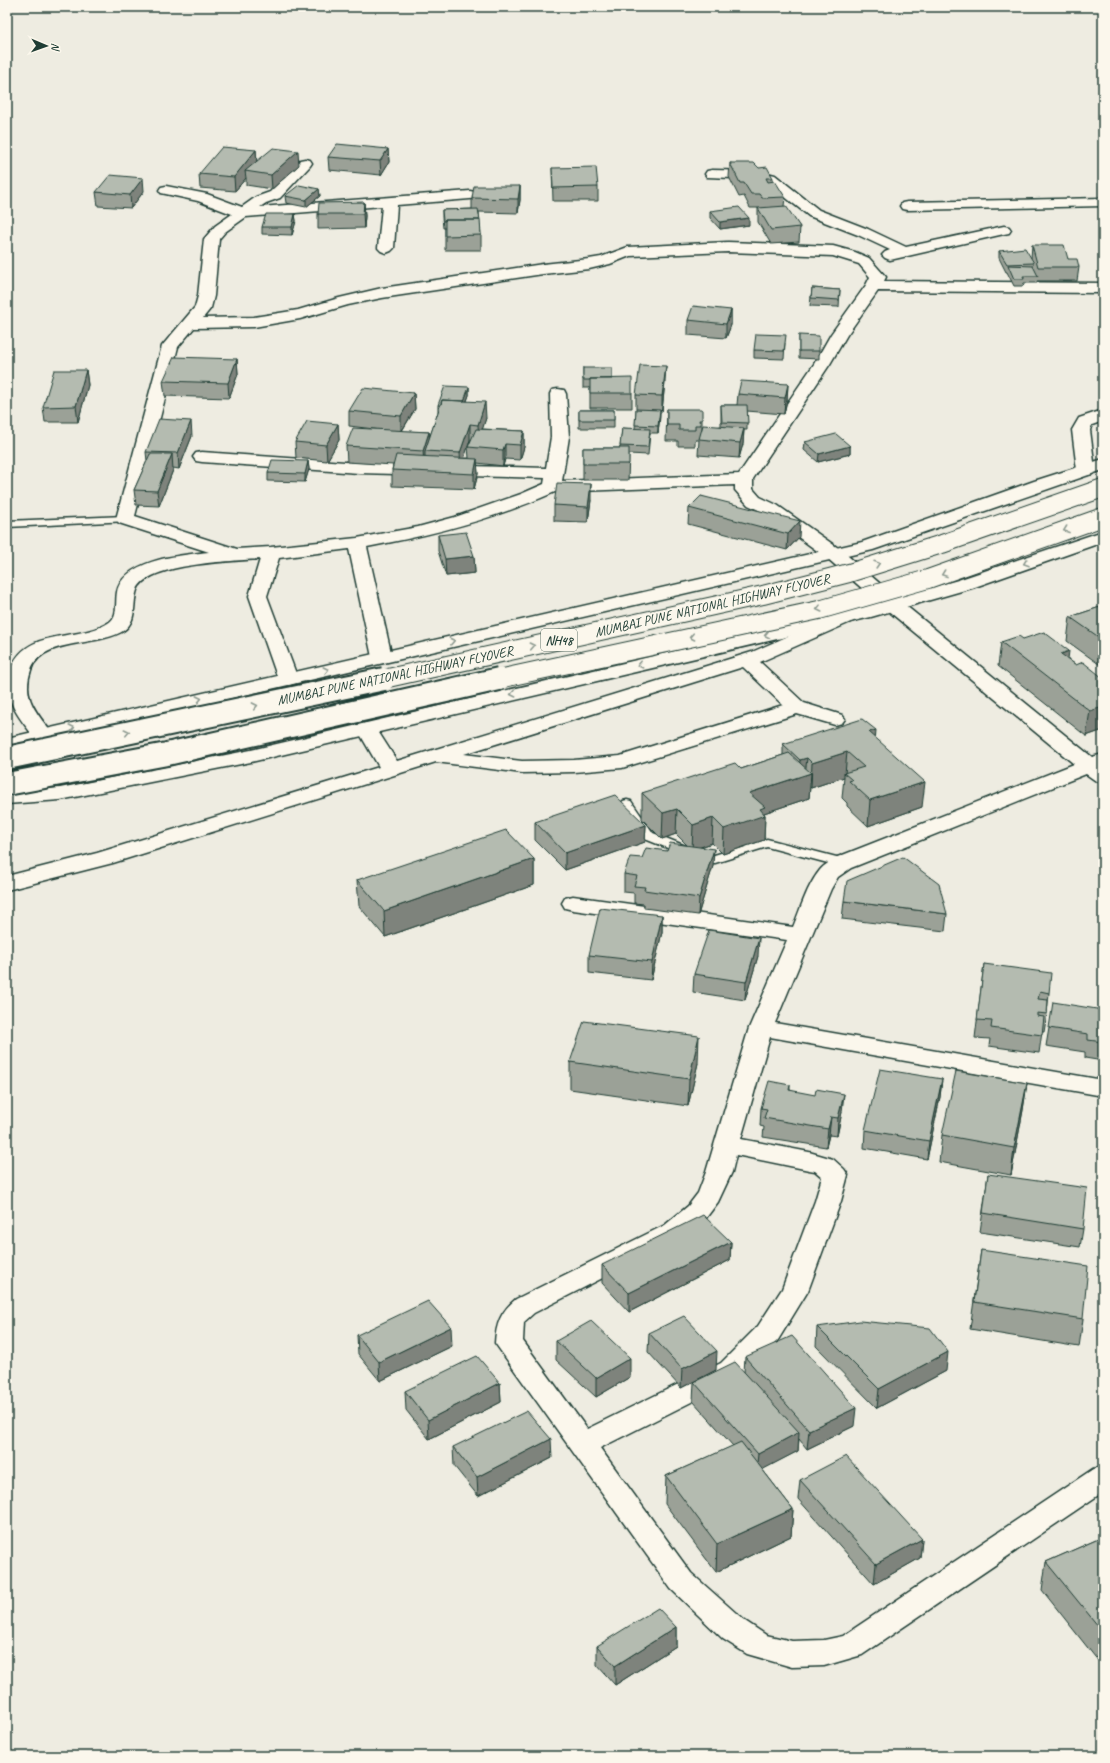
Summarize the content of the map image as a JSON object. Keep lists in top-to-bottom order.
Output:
{
  "streets": {
    "main road": ["MUMBAI PUNE NATIONAL HIGHWAY FLYOVER", "NH48"]
  },
  "north": "right"
}
